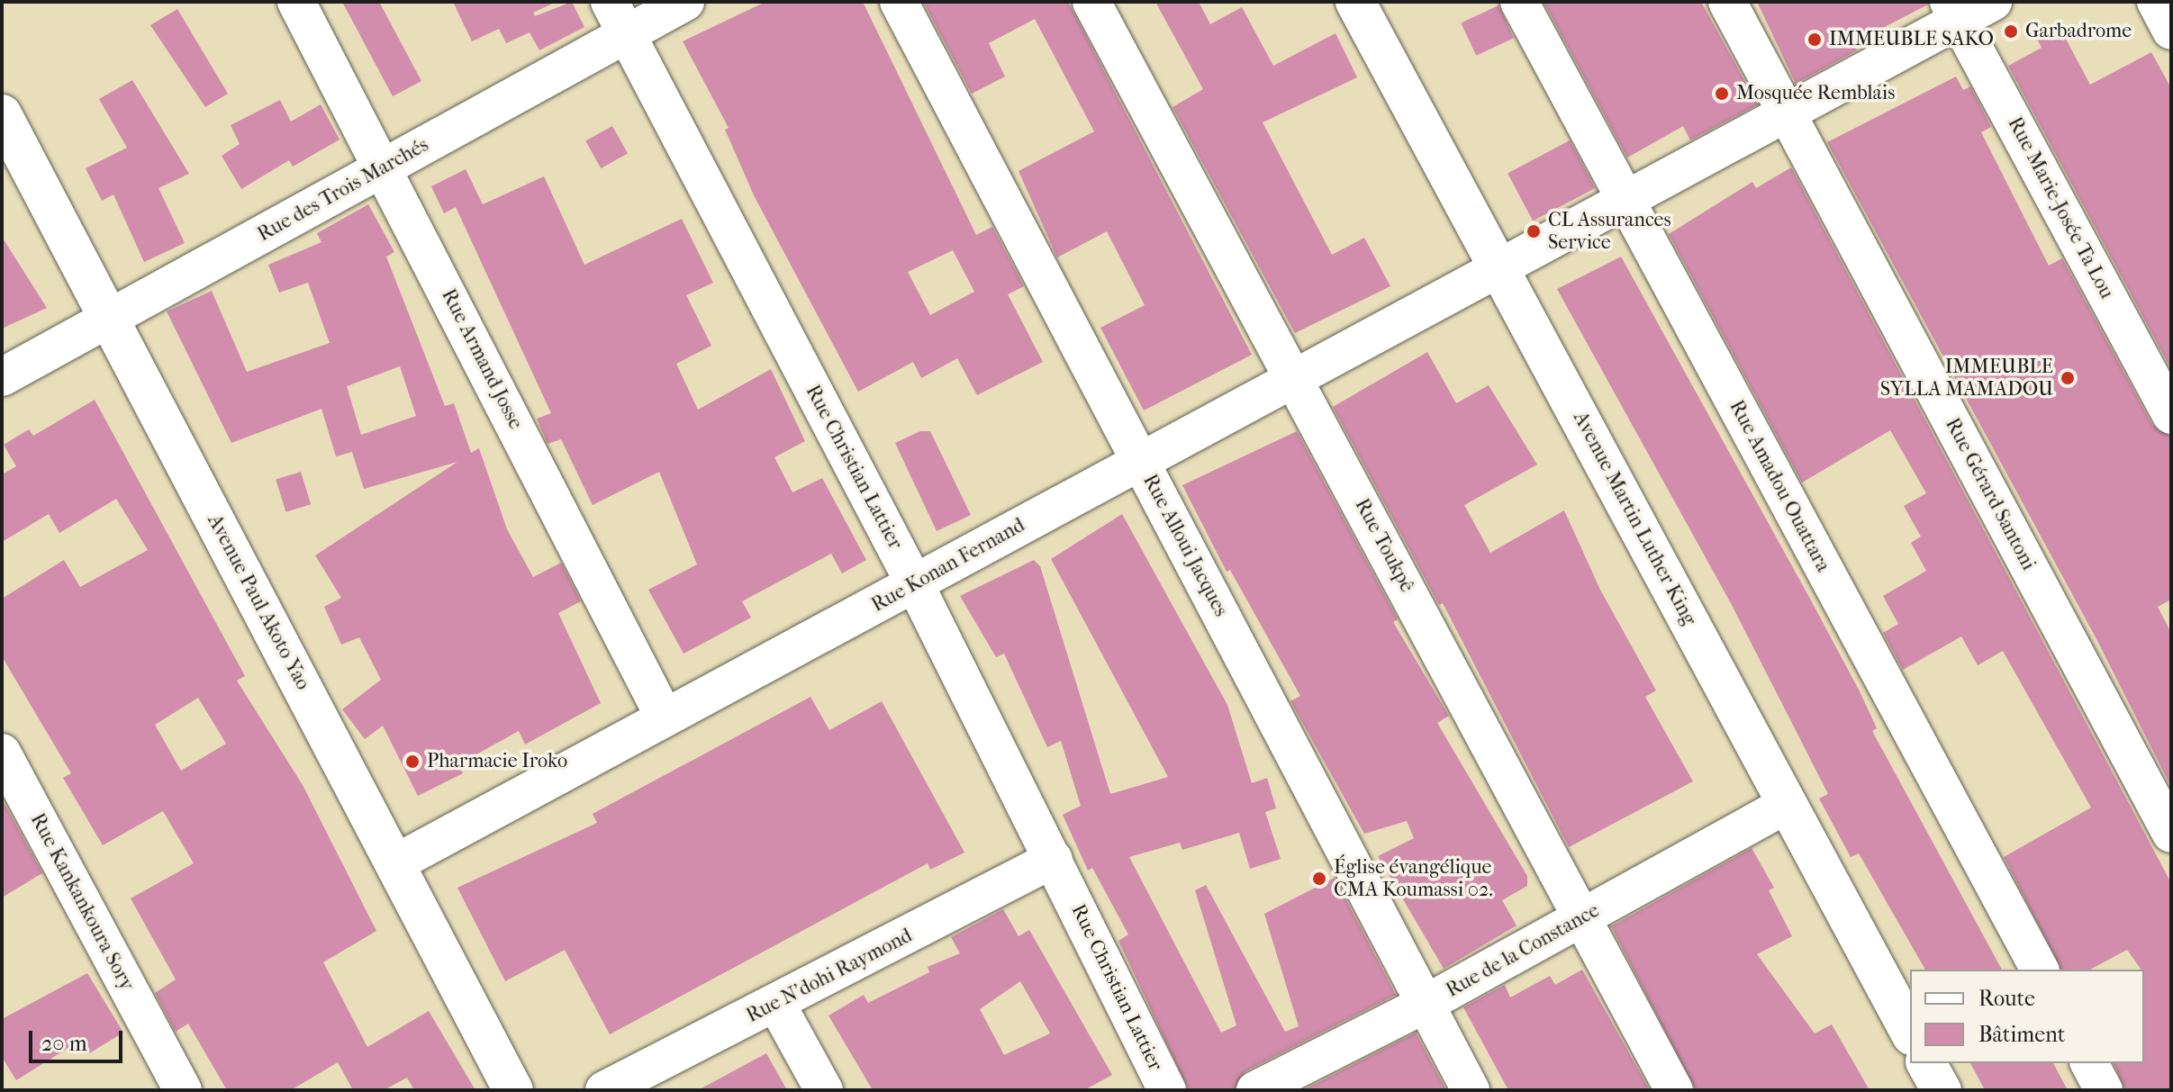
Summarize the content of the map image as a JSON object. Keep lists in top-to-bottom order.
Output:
{
  "streets": {
    "street": [
      "Rue des Trois Marchés",
      "Rue Marie-Josée Ta Lou",
      "Rue Armand Josse",
      "Rue Christian Lattier",
      "Rue Amadou Ouattara",
      "Rue Gérard Santoni",
      "Avenue Martin Luther King",
      "Rue Alloui Jacques",
      "Rue Toukpê",
      "Rue Konan Fernand",
      "Avenue Paul Akoto Yao",
      "Rue Kankankoura Sory",
      "Rue de la Constance",
      "Rue N'dohi Raymond"
    ]
  },
  "crossings": [
    ["Rue des Trois Marchés", "Rue Armand Josse"],
    ["Rue des Trois Marchés", "Rue Christian Lattier"],
    ["Rue des Trois Marchés", "Avenue Paul Akoto Yao"],
    ["Rue Marie-Josée Ta Lou", "Rue Konan Fernand"],
    ["Rue Armand Josse", "Rue Konan Fernand"],
    ["Rue Christian Lattier", "Rue Konan Fernand"],
    ["Rue Christian Lattier", "Rue N'dohi Raymond"],
    ["Rue Amadou Ouattara", "Rue Konan Fernand"],
    ["Rue Gérard Santoni", "Rue Konan Fernand"],
    ["Avenue Martin Luther King", "Rue Konan Fernand"],
    ["Avenue Martin Luther King", "Rue de la Constance"],
    ["Rue Alloui Jacques", "Rue Konan Fernand"],
    ["Rue Alloui Jacques", "Rue de la Constance"],
    ["Rue Toukpê", "Rue Konan Fernand"],
    ["Rue Toukpê", "Rue de la Constance"],
    ["Rue Konan Fernand", "Avenue Paul Akoto Yao"]
  ],
  "places": [
    "Garbadrome",
    "IMMEUBLE SAKO",
    "Mosquée Remblais",
    "CL Assurances Service",
    "IMMEUBLE SYLLA MAMADOU",
    "Pharmacie Iroko",
    "Église évangélique CMA Koumassi 02."
  ],
  "legend": ["Route", "Bâtiment"],
  "scale_bar": "20 m"
}
